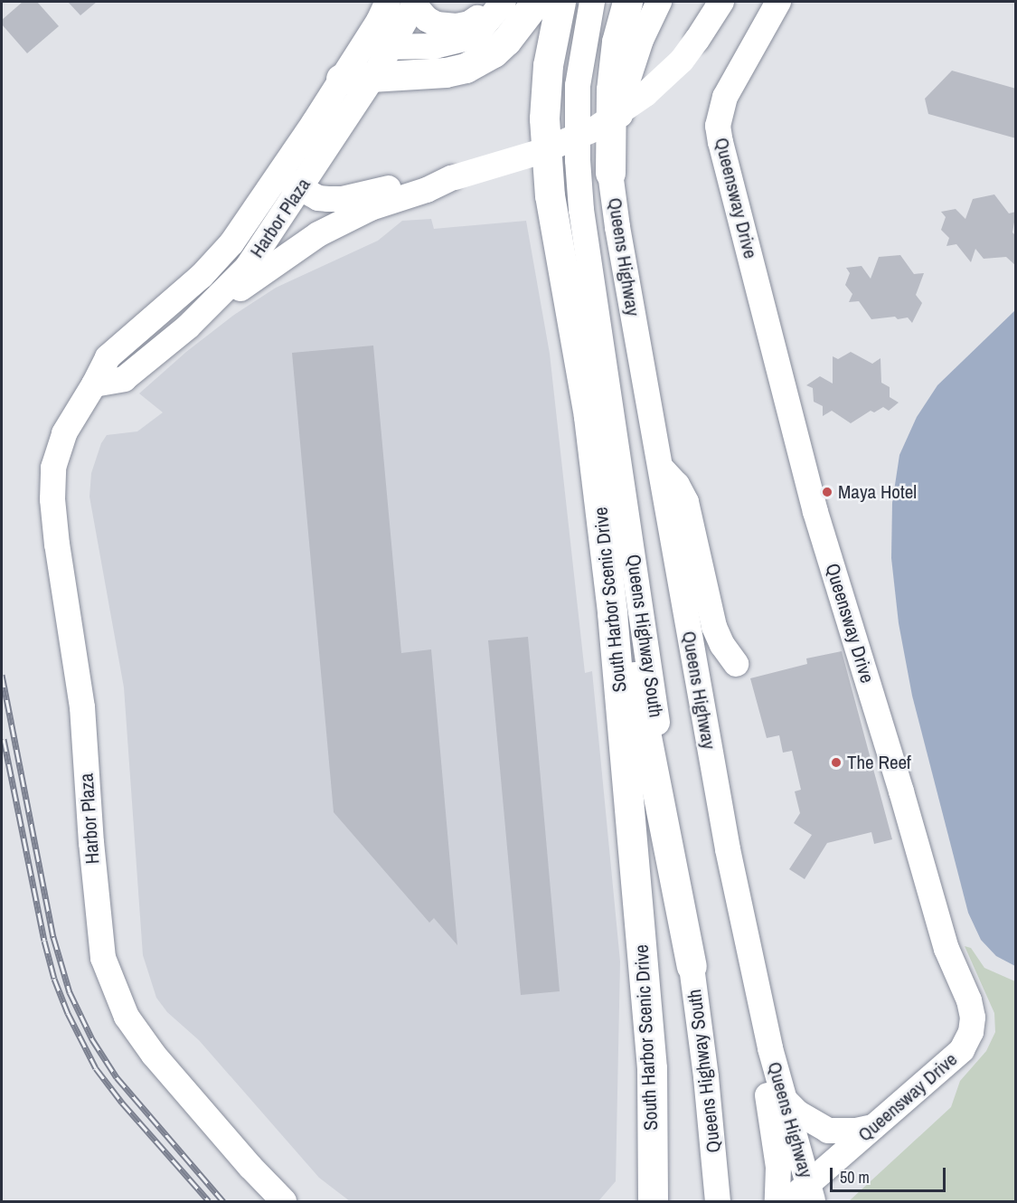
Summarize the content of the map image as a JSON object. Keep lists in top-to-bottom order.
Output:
{
  "streets": {
    "highway": ["South Harbor Scenic Drive"],
    "main road": [
      "Queensway Drive",
      "Harbor Plaza",
      "Queens Highway",
      "Queens Highway South"
    ]
  },
  "crossings": [
    ["Queensway Drive", "Queens Highway"]
  ],
  "places": ["Maya Hotel", "The Reef"],
  "scale_bar": "50 m"
}
